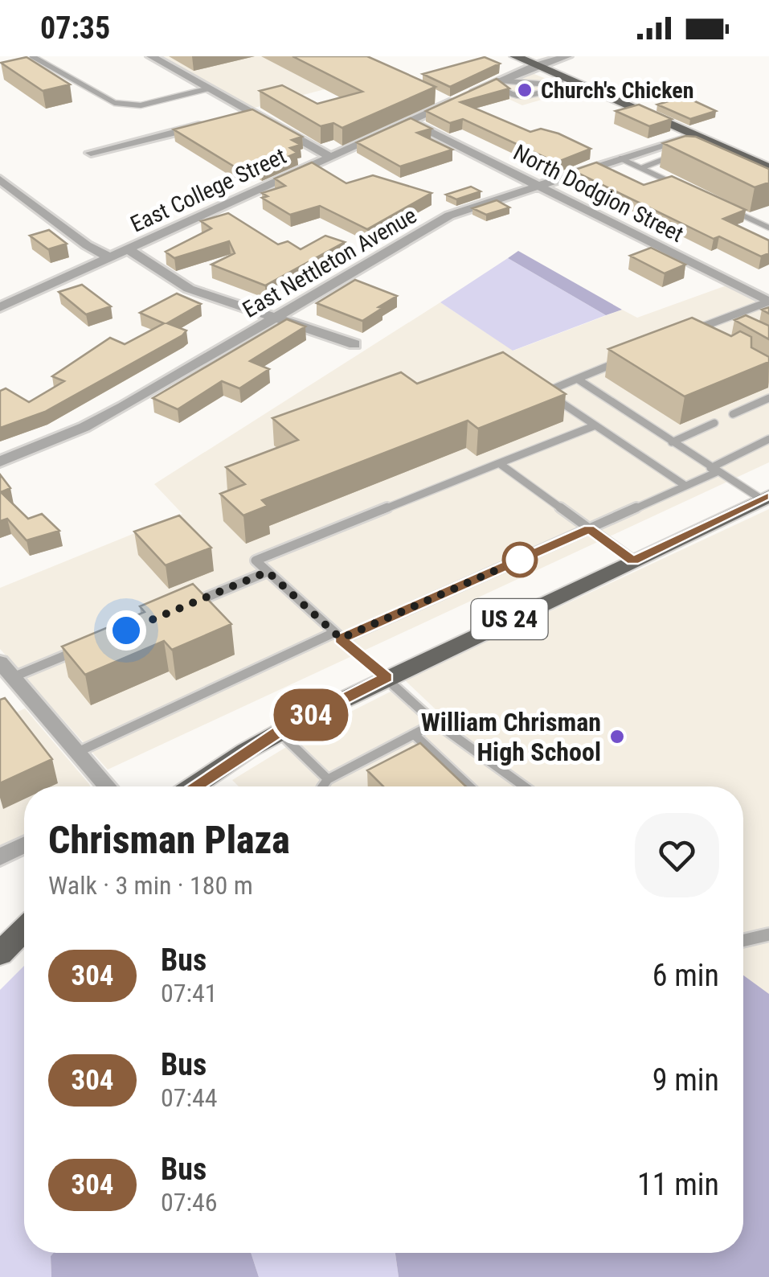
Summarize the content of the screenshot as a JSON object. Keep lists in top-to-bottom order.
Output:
{
  "streets": {
    "main road": ["US 24"],
    "street": ["East College Street", "North Dodgion Street", "East Nettleton Avenue"]
  },
  "crossings": [
    ["East College Street", "North Dodgion Street"],
    ["North Dodgion Street", "East Nettleton Avenue"]
  ],
  "places": ["Church's Chicken", "William Chrisman High School"],
  "lines": ["bus line 304"],
  "page": {
    "status": "07:35",
    "on_map": "304",
    "heading": ["Chrisman Plaza", "Walk · 3 min · 180 m"],
    "list": [
      {
        "mark": "304",
        "name": "Bus",
        "note": "07:41",
        "value": "6 min"
      },
      {
        "mark": "304",
        "name": "Bus",
        "note": "07:44",
        "value": "9 min"
      },
      {
        "mark": "304",
        "name": "Bus",
        "note": "07:46",
        "value": "11 min"
      }
    ]
  }
}
